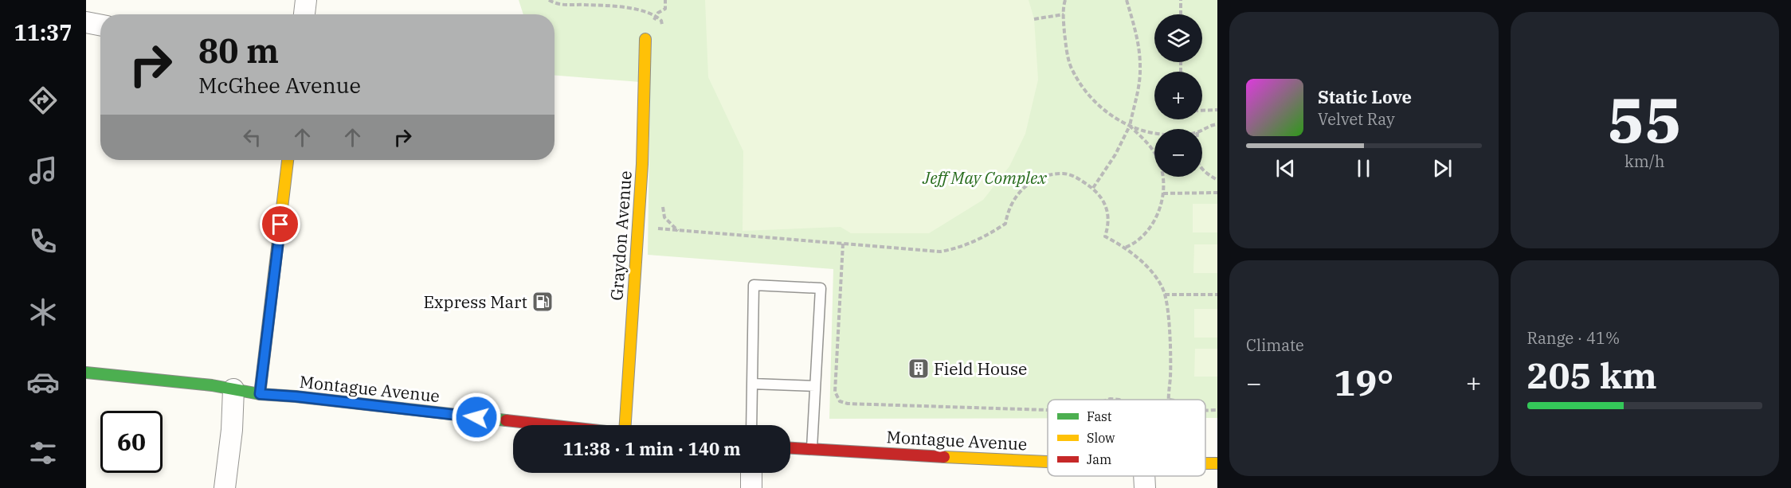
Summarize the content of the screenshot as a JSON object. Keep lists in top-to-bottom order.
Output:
{
  "streets": {
    "main road": ["Graydon Avenue", "Montague Avenue"]
  },
  "parks": ["Jeff May Complex"],
  "places": {
    "fuel station": ["Express Mart"],
    "building": ["Field House"]
  },
  "legend": ["Fast", "Slow", "Jam"],
  "page": {
    "tabs": "11:37",
    "tile": [
      ["55", "km/h"],
      "Climate",
      ["Range · 41%", "205 km"]
    ],
    "map_buttons": ["+", "−"],
    "turn": ["80 m", "McGhee Avenue"],
    "song": ["Static Love", "Velvet Ray"],
    "heat": ["−", "19°", "+"],
    "limit": "60",
    "trip": "11:38 · 1 min · 140 m"
  }
}
